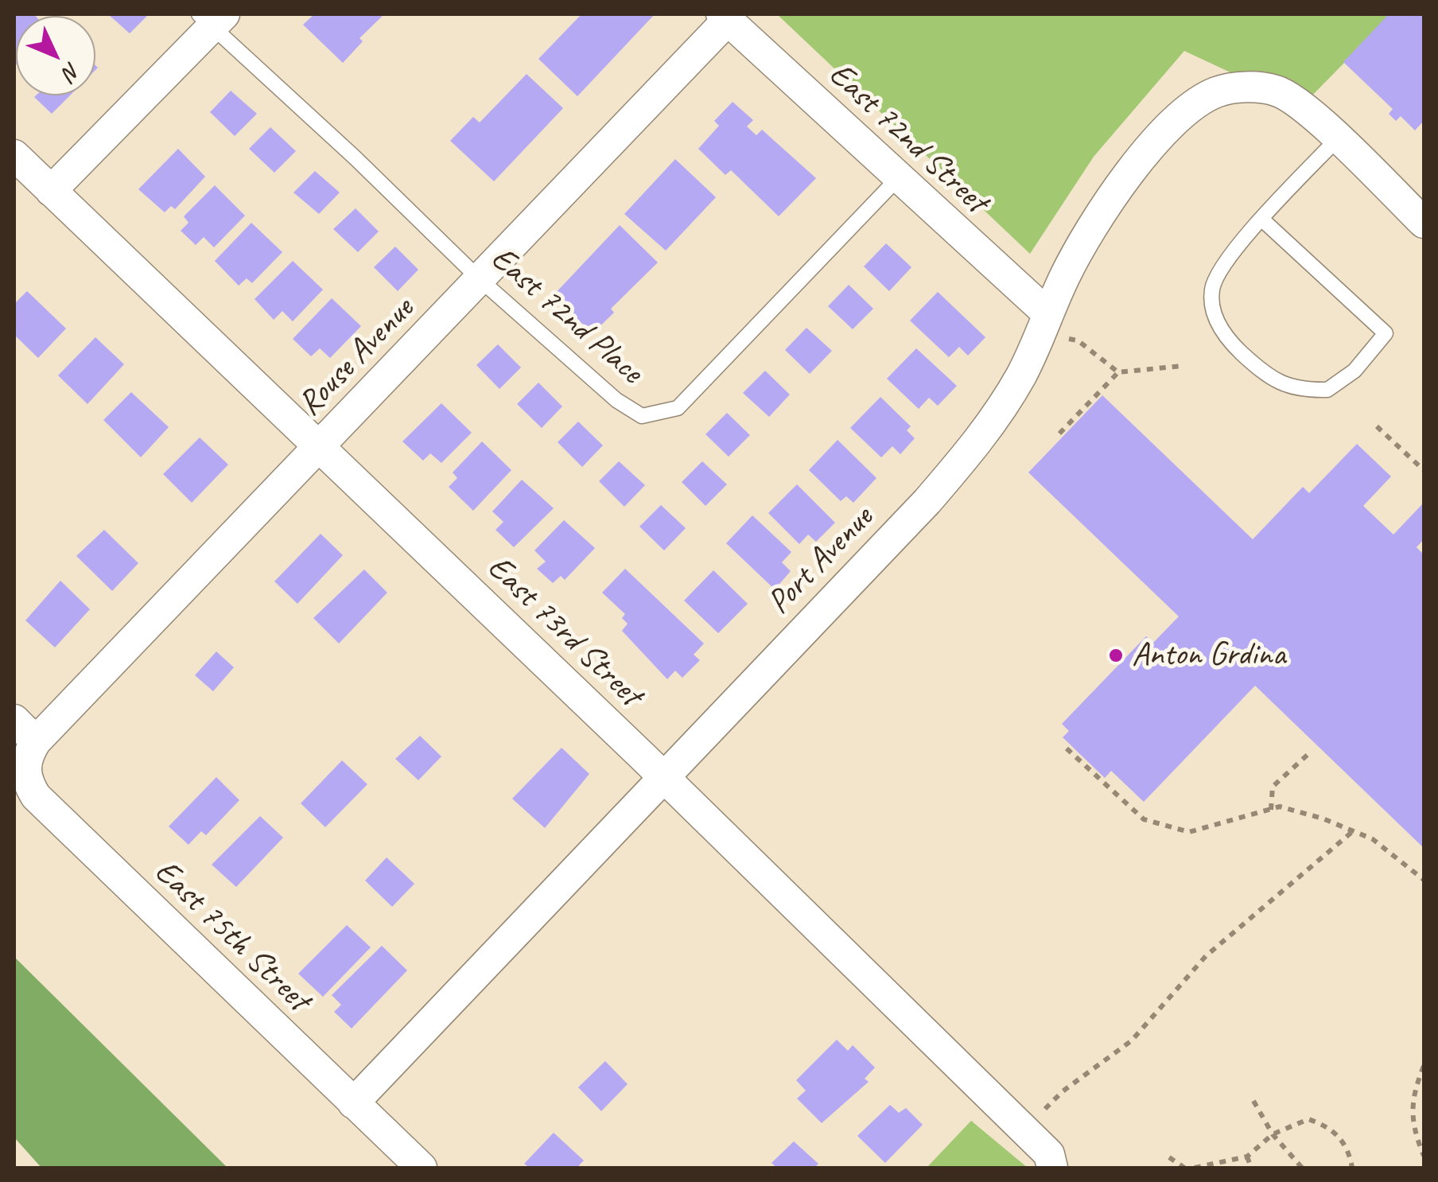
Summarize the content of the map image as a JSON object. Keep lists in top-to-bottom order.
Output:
{
  "streets": {
    "street": [
      "East 72nd Street",
      "Rouse Avenue",
      "Port Avenue",
      "East 73rd Street",
      "East 75th Street"
    ],
    "lane": ["East 72nd Place"]
  },
  "crossings": [
    ["East 72nd Street", "East 72nd Place"],
    ["East 72nd Street", "Rouse Avenue"],
    ["East 72nd Street", "Port Avenue"],
    ["East 72nd Place", "Rouse Avenue"],
    ["Rouse Avenue", "East 73rd Street"],
    ["Rouse Avenue", "East 75th Street"],
    ["Port Avenue", "East 73rd Street"],
    ["Port Avenue", "East 75th Street"]
  ],
  "places": ["Anton Grdina"],
  "north": "bottom right"
}
